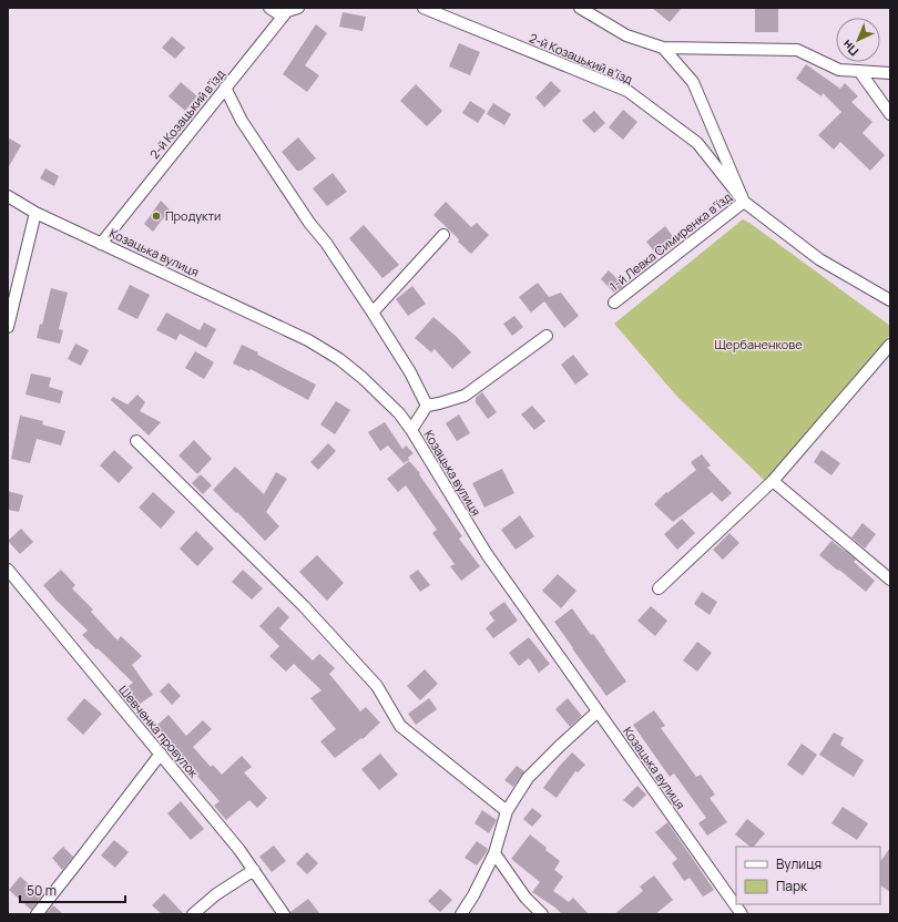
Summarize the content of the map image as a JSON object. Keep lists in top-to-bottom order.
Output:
{
  "streets": {
    "street": [
      "2-й Козацький в’їзд",
      "1-й Левка Симиренка в’їзд",
      "Козацька вулиця",
      "Шевченка провулок"
    ]
  },
  "crossings": [
    ["2-й Козацький в’їзд", "1-й Левка Симиренка в’їзд"],
    ["2-й Козацький в’їзд", "Козацька вулиця"]
  ],
  "parks": ["Щербаненкове"],
  "places": ["Продукти"],
  "legend": ["Вулиця", "Парк"],
  "scale_bar": "50 m",
  "north": "bottom left"
}
